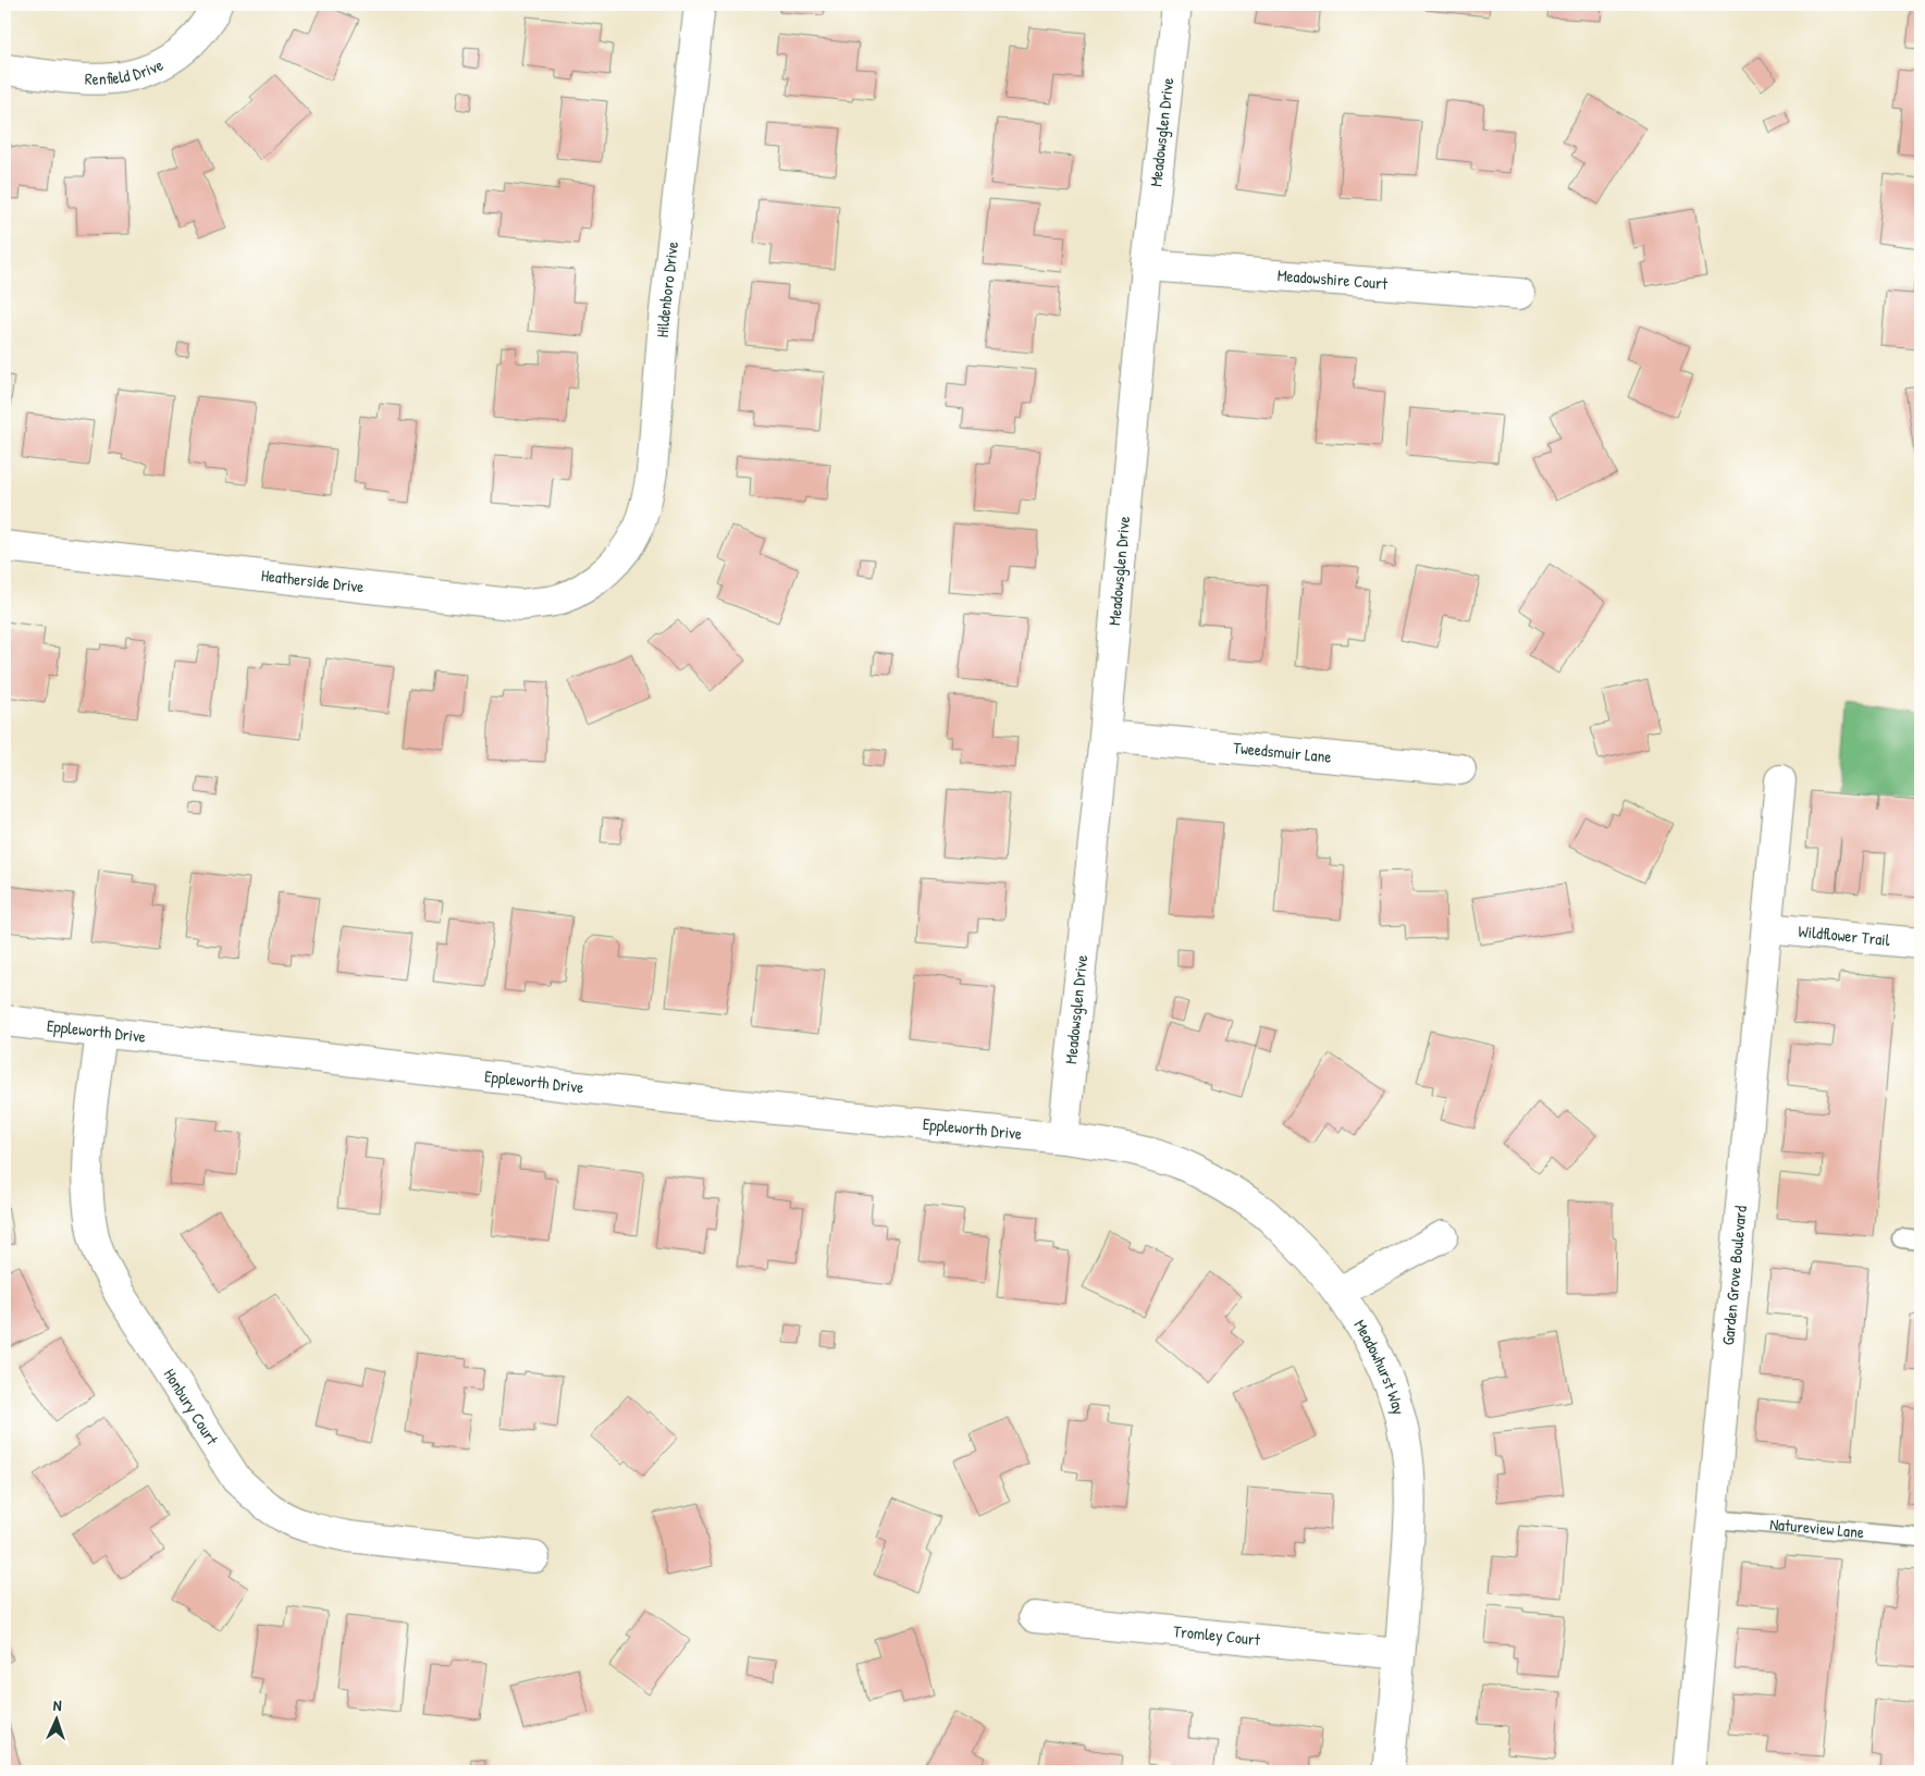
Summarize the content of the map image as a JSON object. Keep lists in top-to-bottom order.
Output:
{
  "streets": {
    "street": [
      "Renfield Drive",
      "Meadowsglen Drive",
      "Meadowshire Court",
      "Hildenboro Drive",
      "Heatherside Drive",
      "Tweedsmuir Lane",
      "Wildflower Trail",
      "Eppleworth Drive",
      "Garden Grove Boulevard",
      "Meadowhurst Way",
      "Honbury Court",
      "Tromley Court"
    ],
    "lane": ["Natureview Lane"]
  },
  "crossings": [
    ["Meadowsglen Drive", "Meadowshire Court"],
    ["Meadowsglen Drive", "Tweedsmuir Lane"],
    ["Meadowsglen Drive", "Eppleworth Drive"],
    ["Meadowsglen Drive", "Meadowhurst Way"],
    ["Hildenboro Drive", "Heatherside Drive"],
    ["Wildflower Trail", "Garden Grove Boulevard"],
    ["Eppleworth Drive", "Meadowhurst Way"],
    ["Eppleworth Drive", "Honbury Court"],
    ["Garden Grove Boulevard", "Natureview Lane"],
    ["Meadowhurst Way", "Tromley Court"]
  ],
  "north": "top"
}
